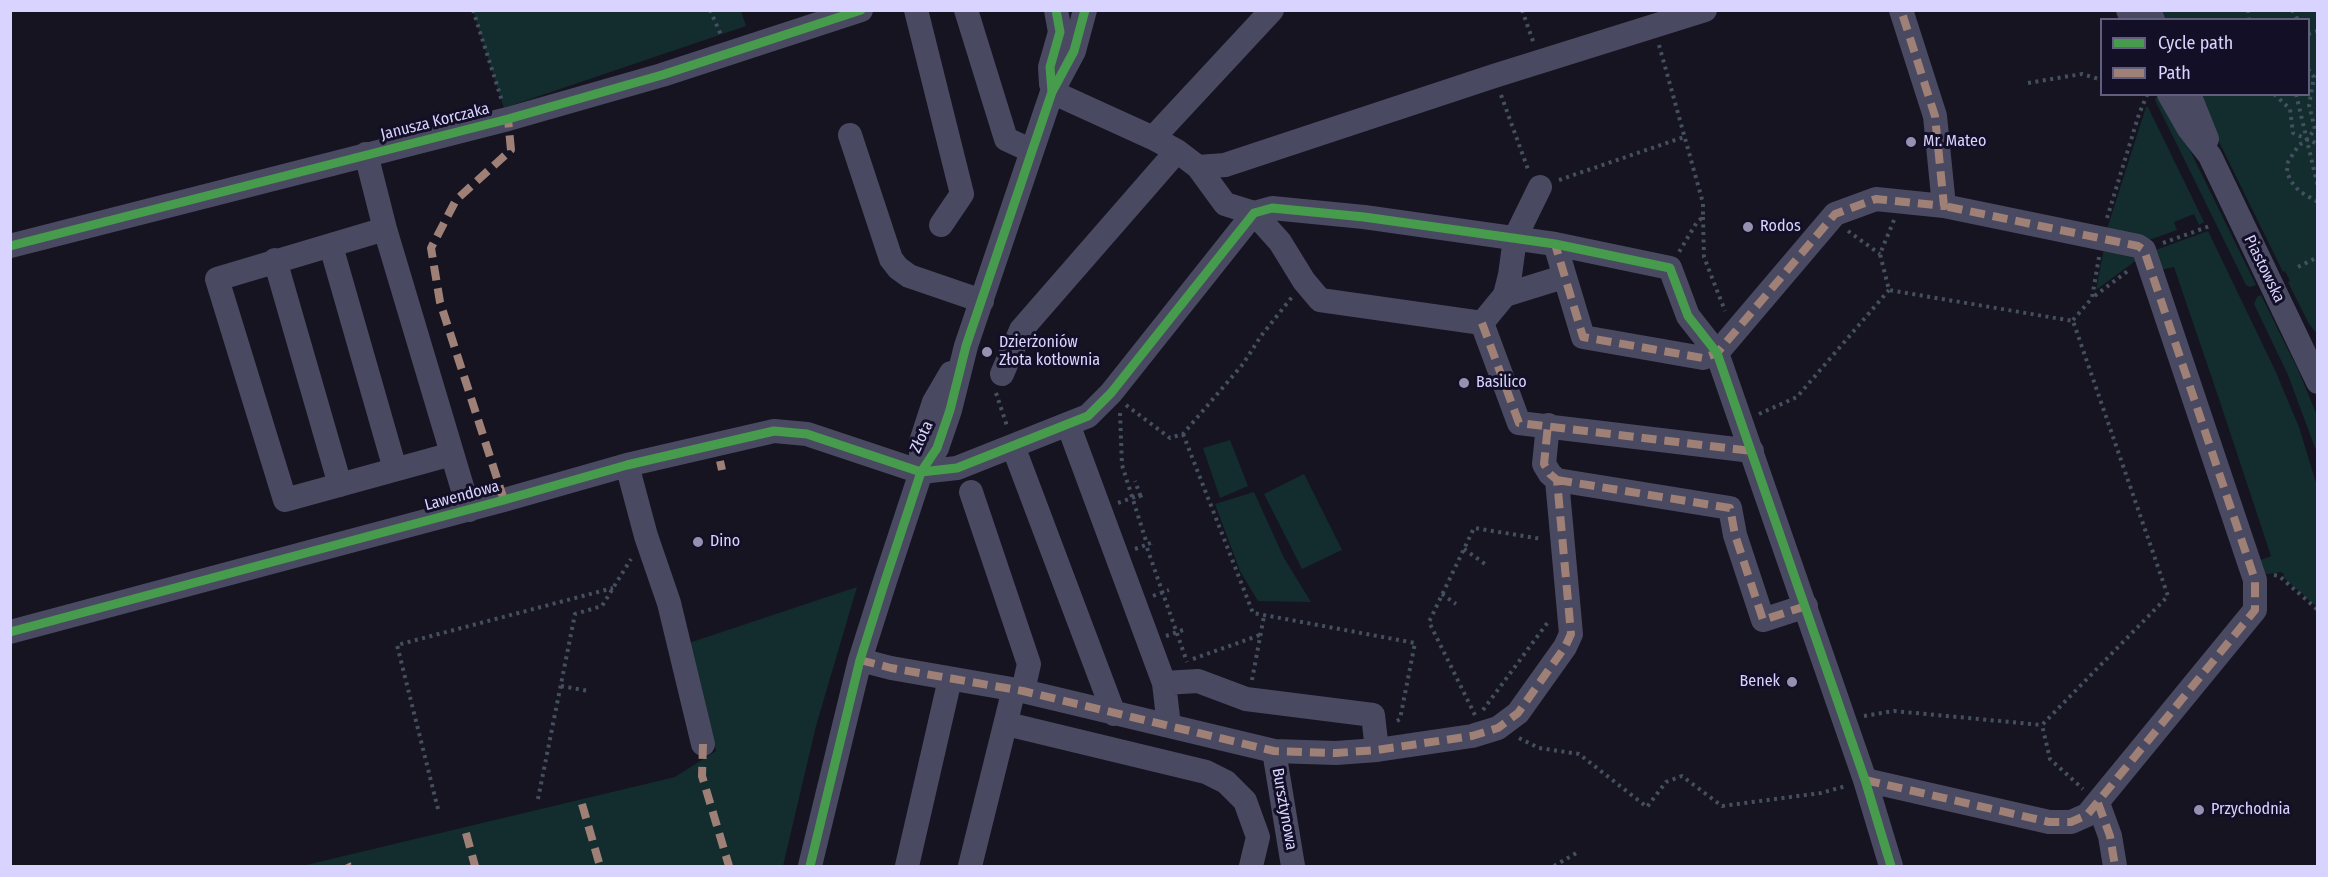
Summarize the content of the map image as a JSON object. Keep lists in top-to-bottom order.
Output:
{
  "streets": {
    "street": [
      "Janusza Korczaka",
      "Piastowska",
      "Złota",
      "Lawendowa",
      "Bursztynowa"
    ]
  },
  "crossings": [
    ["Złota", "Lawendowa"]
  ],
  "places": [
    "Mr. Mateo",
    "Rodos",
    "Dzierżoniów Złota kotłownia",
    "Basilico",
    "Dino",
    "Benek",
    "Przychodnia"
  ],
  "legend": ["Cycle path", "Path"]
}
